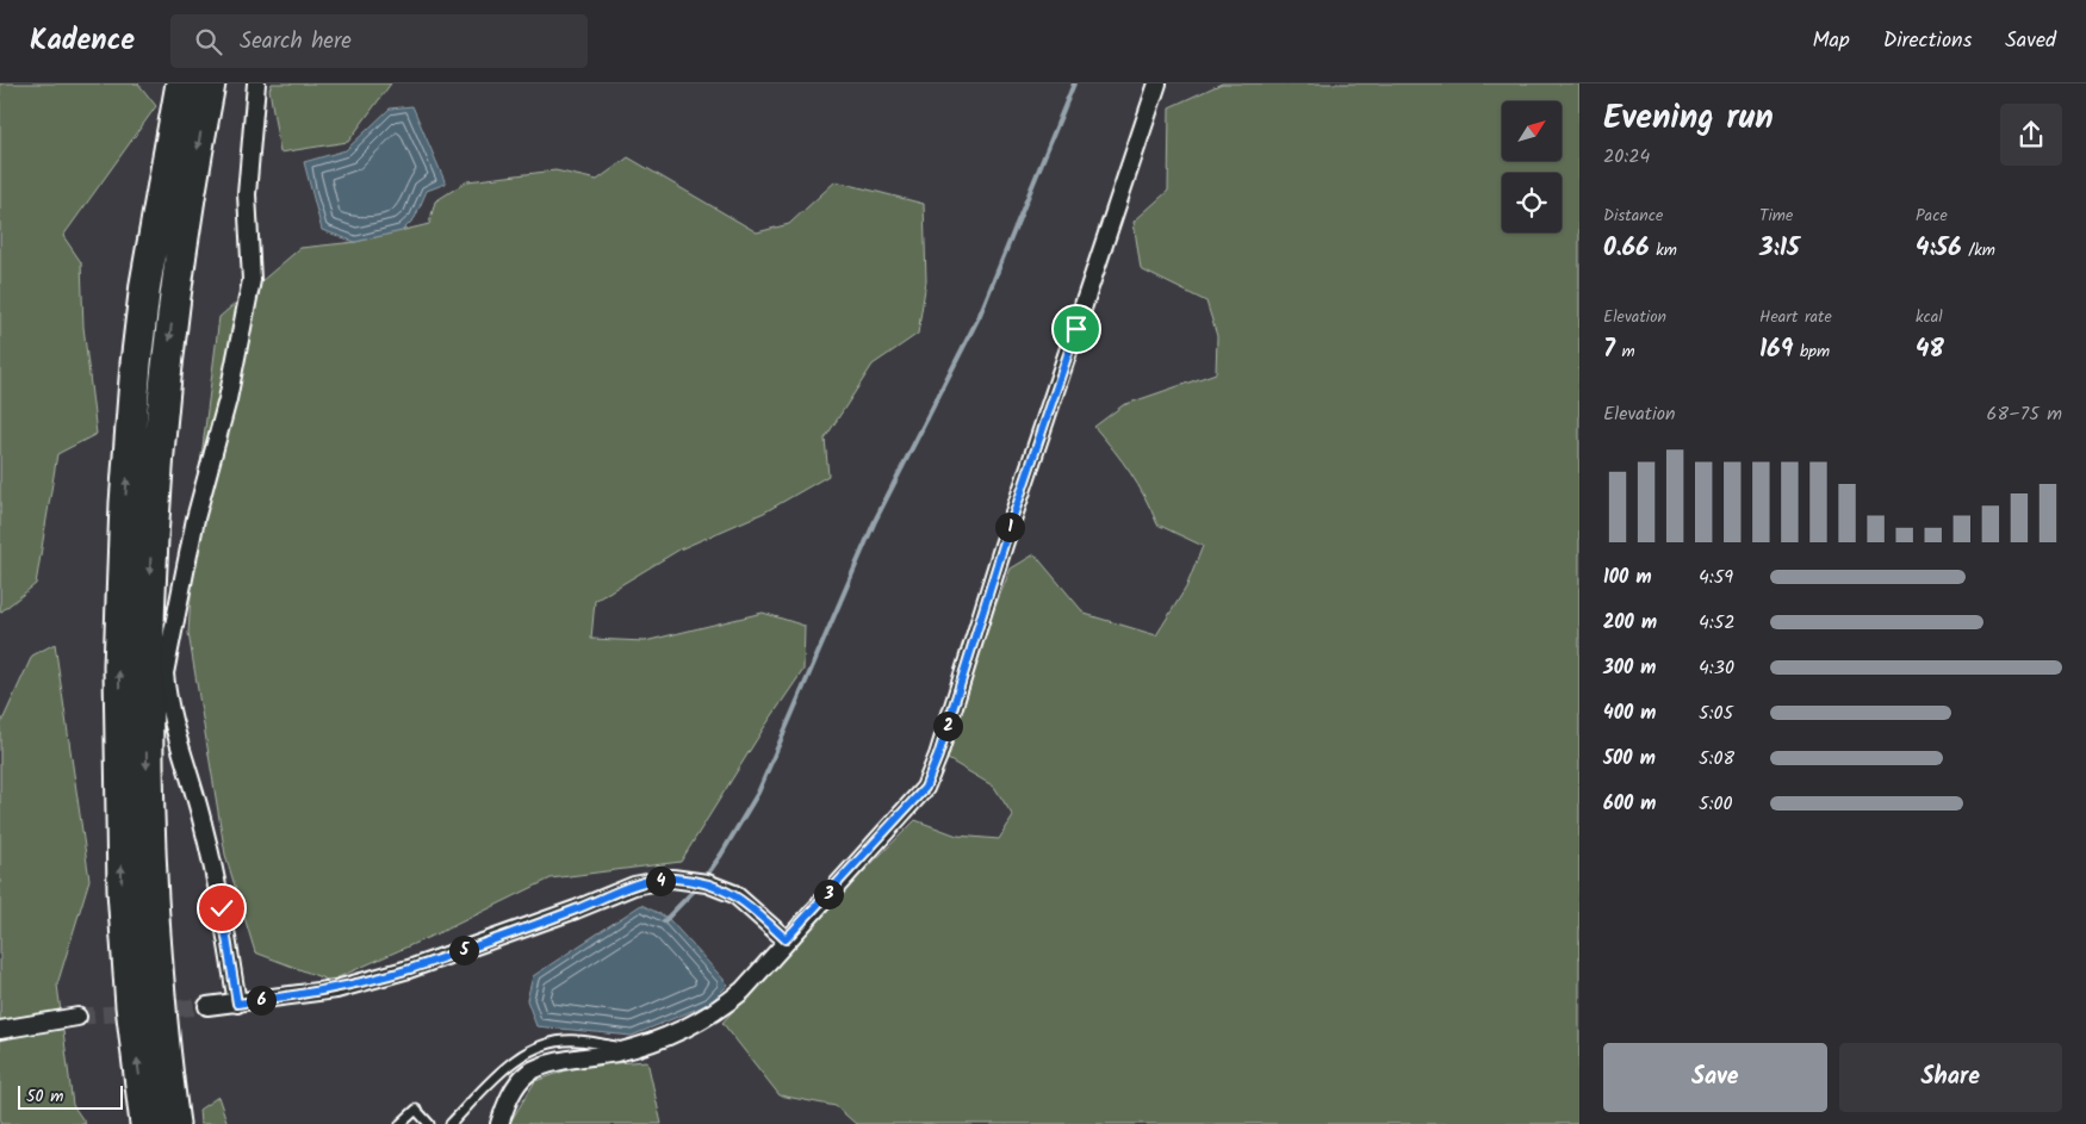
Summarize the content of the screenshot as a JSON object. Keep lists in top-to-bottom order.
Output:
{
  "scale_bar": "50 m",
  "north": "top right",
  "page": {
    "header": "Kadence",
    "search": "Search here",
    "nav": ["Map", "Directions", "Saved"],
    "heading": ["Evening run", "20:24"],
    "stats": [
      ["Distance", "0.66 km"],
      ["Time", "3:15"],
      ["Pace", "4:56 /km"],
      ["Elevation", "7 m"],
      ["Heart rate", "169 bpm"],
      ["kcal", "48"]
    ],
    "chart": ["Elevation", "68–75 m"],
    "pins": [
      "1",
      "2",
      "4",
      "3",
      "5",
      "6"
    ],
    "list": [
      {
        "name": "100 m",
        "note": "4:59"
      },
      {
        "name": "200 m",
        "note": "4:52"
      },
      {
        "name": "300 m",
        "note": "4:30"
      },
      {
        "name": "400 m",
        "note": "5:05"
      },
      {
        "name": "500 m",
        "note": "5:08"
      },
      {
        "name": "600 m",
        "note": "5:00"
      }
    ],
    "buttons": ["Save", "Share"],
    "scale": "50 m"
  }
}
